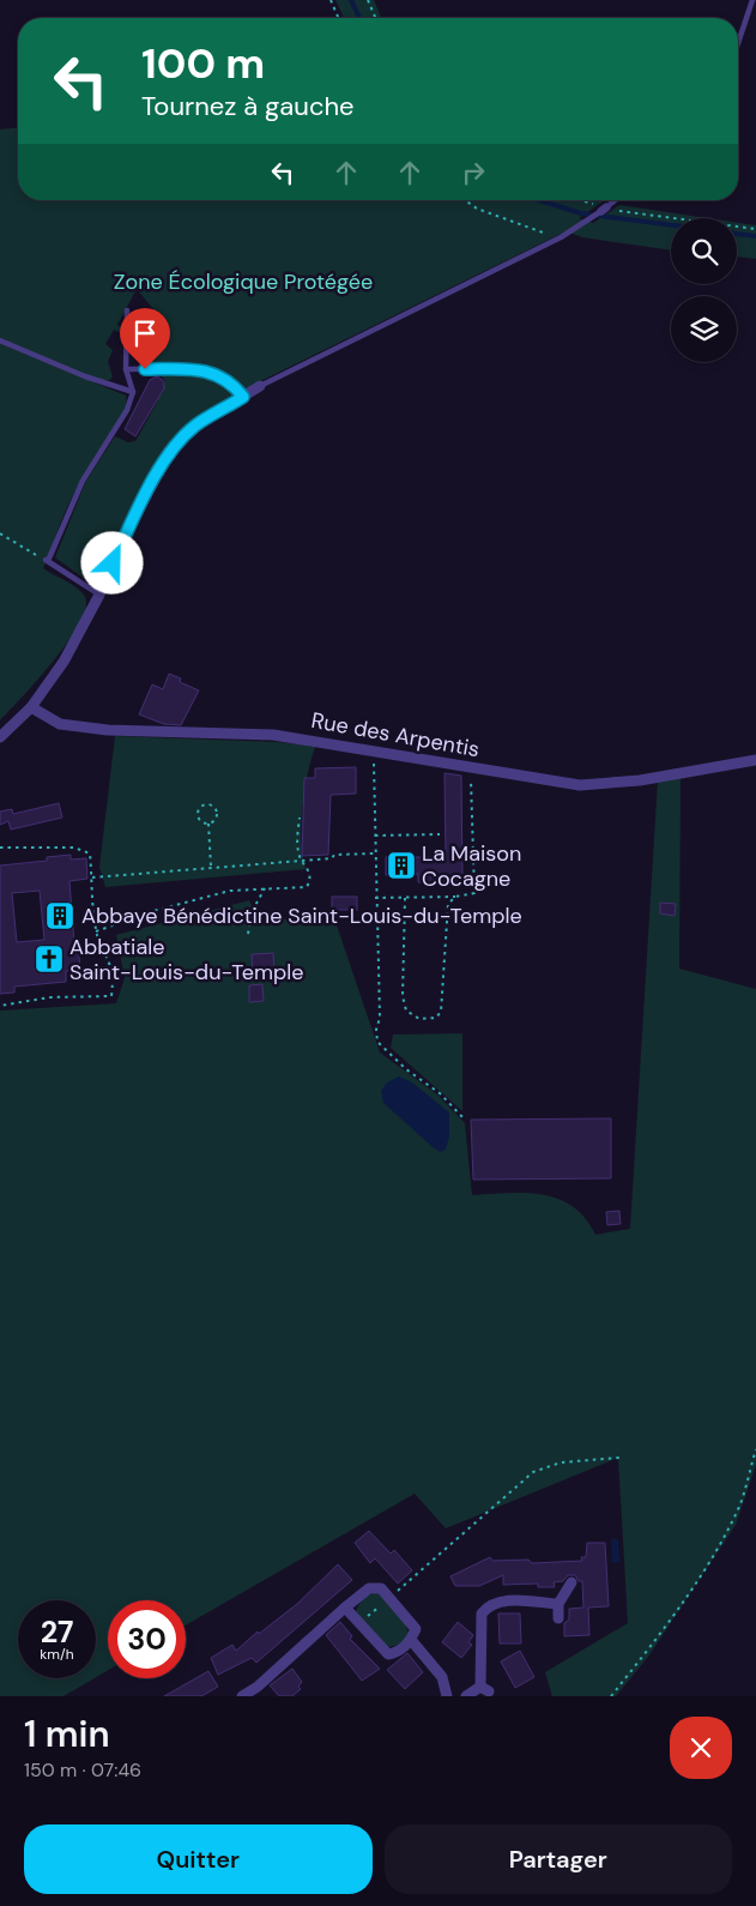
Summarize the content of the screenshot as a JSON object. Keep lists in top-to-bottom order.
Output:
{
  "streets": {
    "street": ["Rue des Arpentis"]
  },
  "parks": ["Zone Écologique Protégée"],
  "places": {
    "building": ["La Maison Cocagne", "Abbaye Bénédictine Saint-Louis-du-Temple"],
    "church": ["Abbatiale Saint-Louis-du-Temple"]
  },
  "page": {
    "turn": ["100 m", "Tournez à gauche"],
    "speed": "27 km/h",
    "limit": "30",
    "heading": ["1 min", "150 m · 07:46"],
    "buttons": ["Quitter", "Partager"]
  }
}
